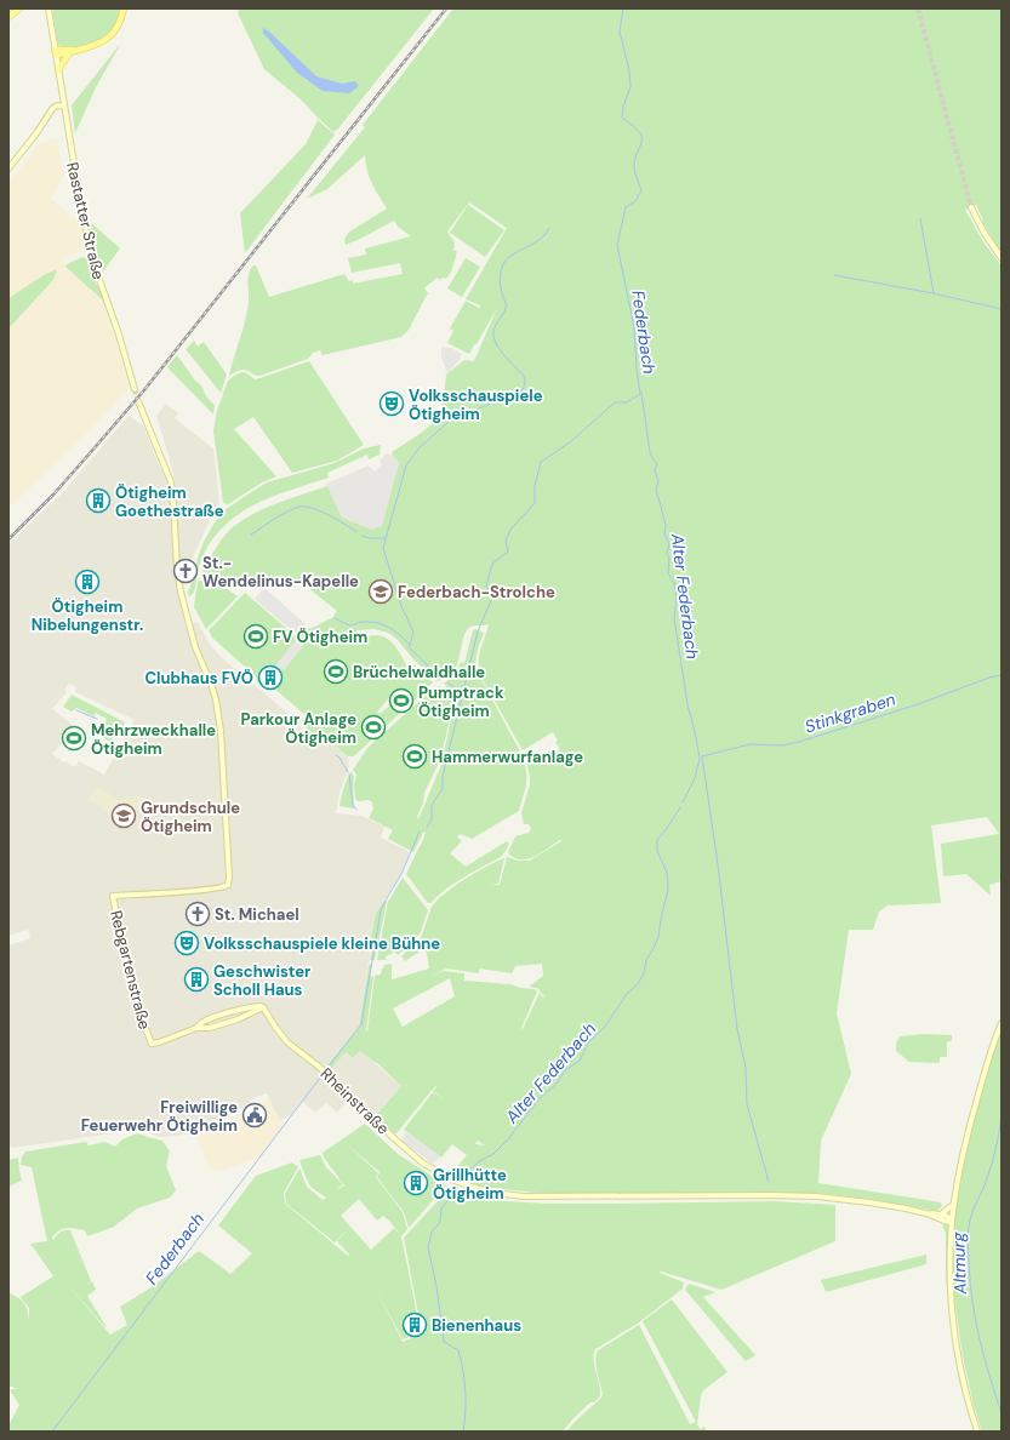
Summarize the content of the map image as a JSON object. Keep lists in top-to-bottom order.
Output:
{
  "streets": {
    "street": ["Rastatter Straße", "Rebgartenstraße", "Rheinstraße"]
  },
  "water": [
    "Federbach",
    "Alter Federbach",
    "Stinkgraben",
    "Altmurg"
  ],
  "places": {
    "theatre": ["Volksschauspiele Ötigheim", "Volksschauspiele kleine Bühne"],
    "building": [
      "Ötigheim Goethestraße",
      "Ötigheim Nibelungenstr.",
      "Clubhaus FVÖ",
      "Geschwister Scholl Haus",
      "Grillhütte Ötigheim",
      "Bienenhaus"
    ],
    "church": ["St.- Wendelinus-Kapelle", "St. Michael"],
    "school or university": ["Federbach-Strolche", "Grundschule Ötigheim"],
    "sports": [
      "FV Ötigheim",
      "Brüchelwaldhalle",
      "Pumptrack Ötigheim",
      "Parkour Anlage Ötigheim",
      "Mehrzweckhalle Ötigheim",
      "Hammerwurfanlage"
    ],
    "public building": ["Freiwillige Feuerwehr Ötigheim"]
  }
}
